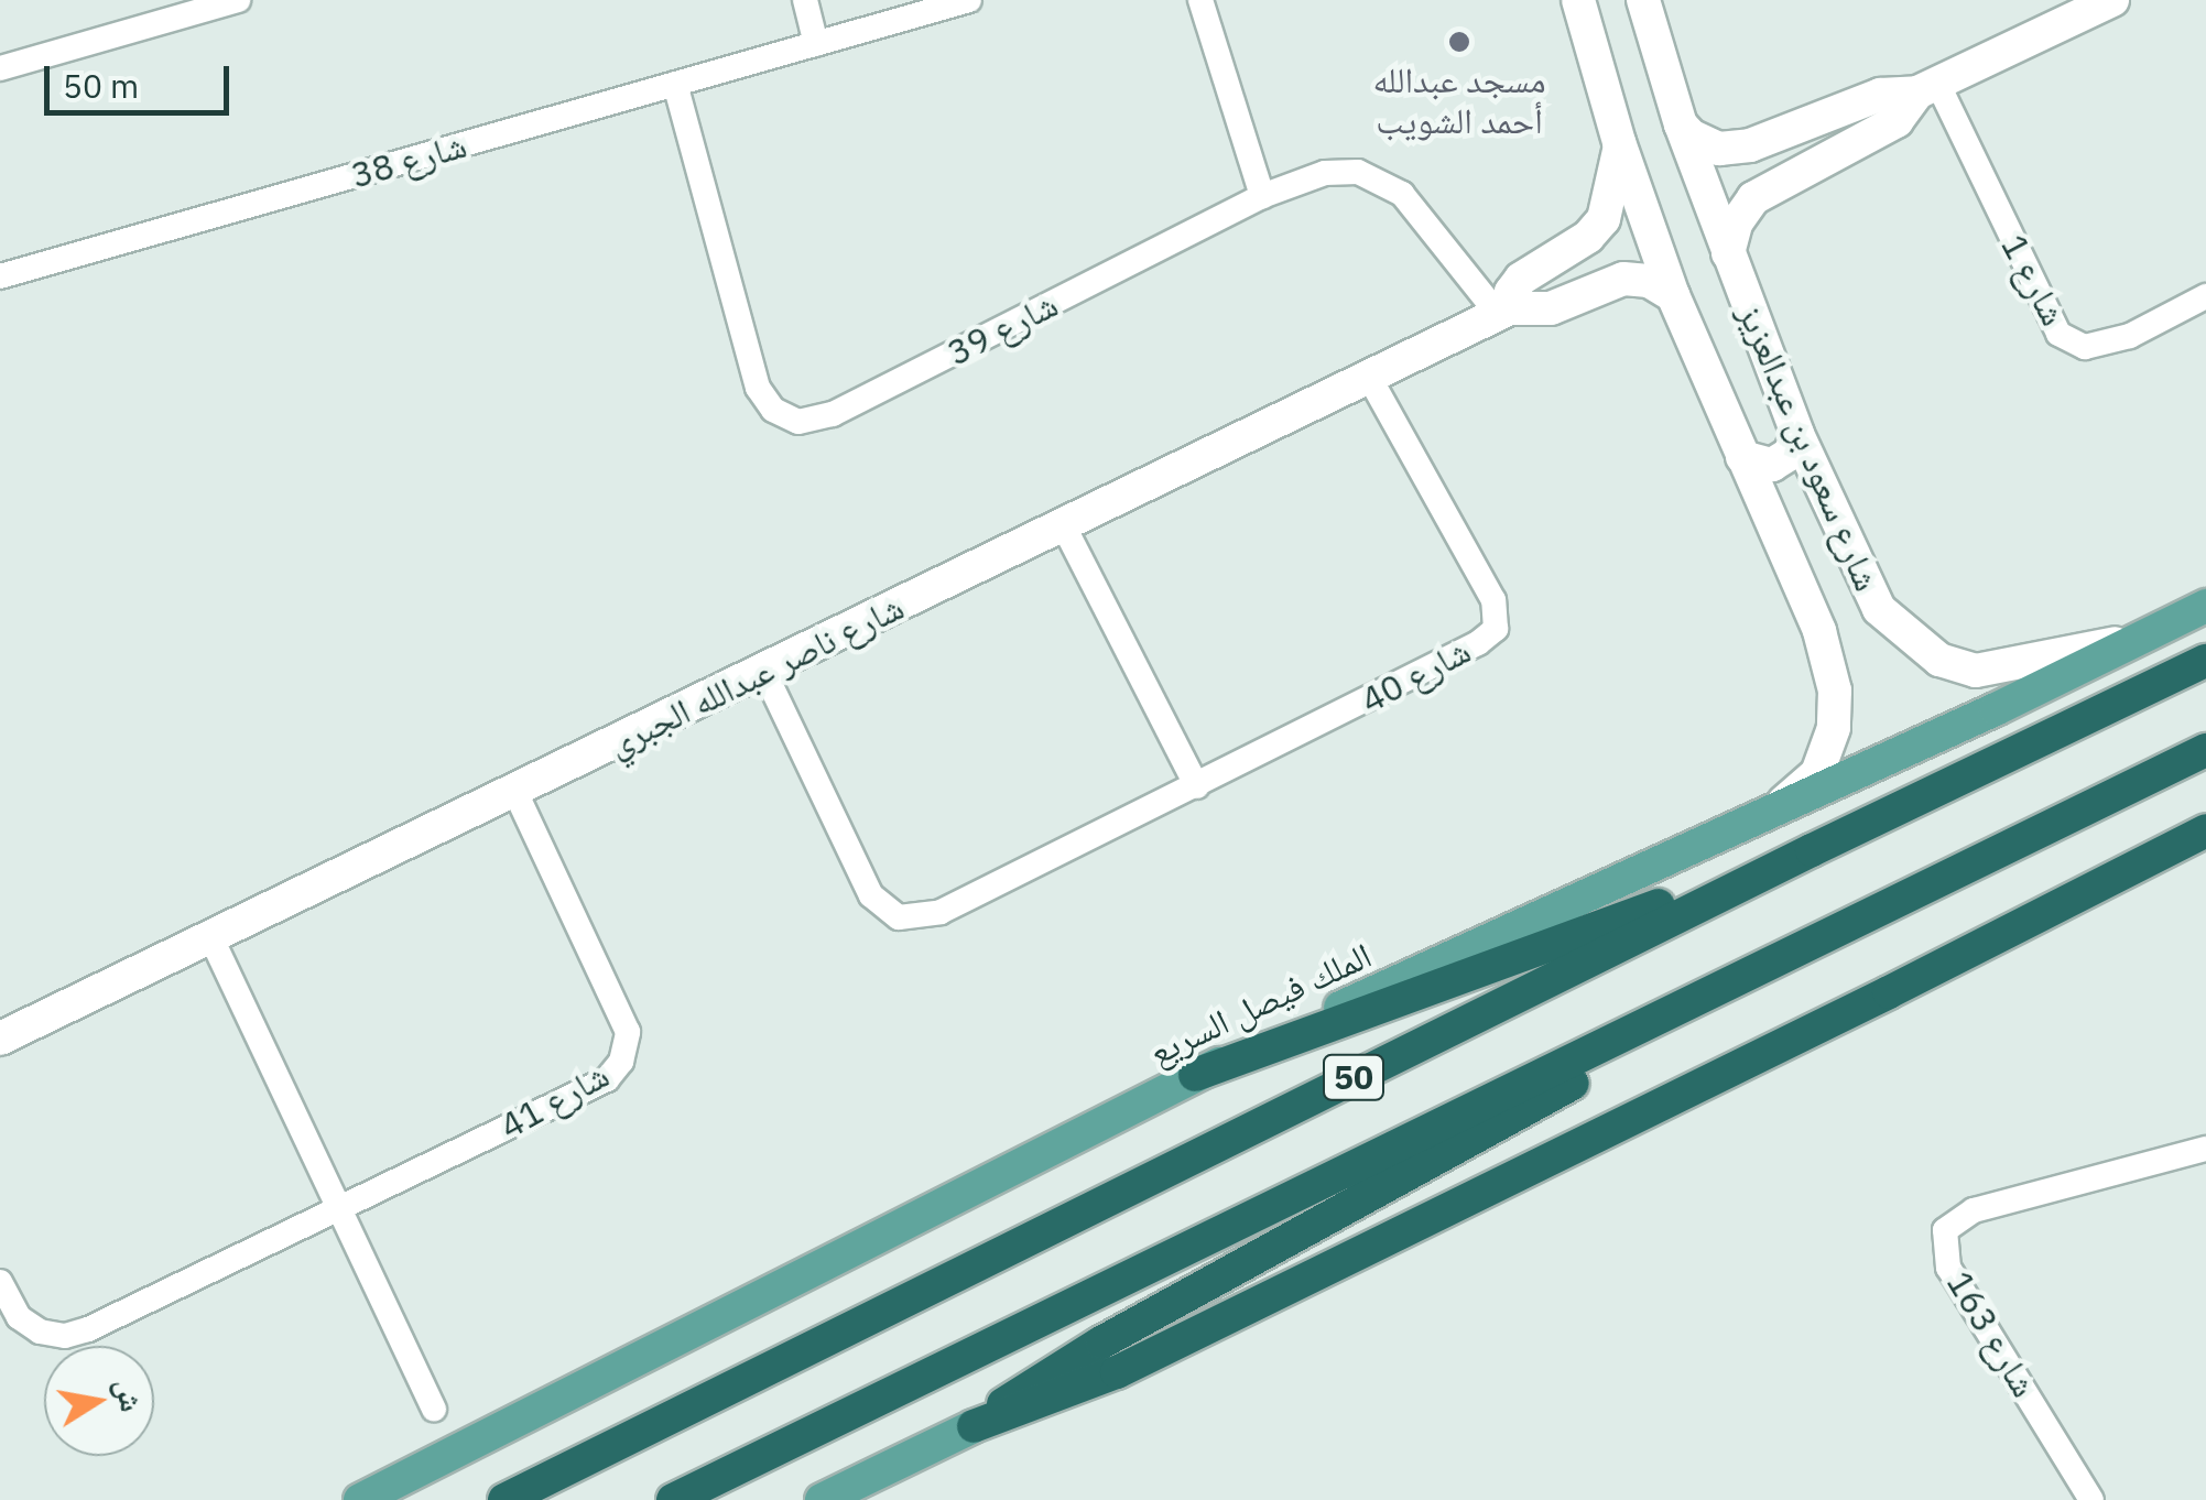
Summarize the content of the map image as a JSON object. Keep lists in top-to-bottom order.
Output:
{
  "streets": {
    "highway": ["50"],
    "main road": ["الملك فيصل السريع"],
    "street": [
      "شارع 38",
      "شارع 1",
      "شارع 39",
      "شارع سعود بن عبدالعزيز",
      "شارع ناصر عبدالله الجبري",
      "شارع 40",
      "شارع 41",
      "شارع 163"
    ]
  },
  "crossings": [
    ["شارع 38", "شارع 39"],
    ["شارع 39", "شارع ناصر عبدالله الجبري"],
    ["شارع سعود بن عبدالعزيز", "شارع ناصر عبدالله الجبري"],
    ["شارع سعود بن عبدالعزيز", "الملك فيصل السريع"],
    ["شارع ناصر عبدالله الجبري", "شارع 40"],
    ["شارع ناصر عبدالله الجبري", "شارع 41"]
  ],
  "places": ["مسجد عبدالله أحمد الشويب"],
  "scale_bar": "50 m",
  "north": "right"
}
